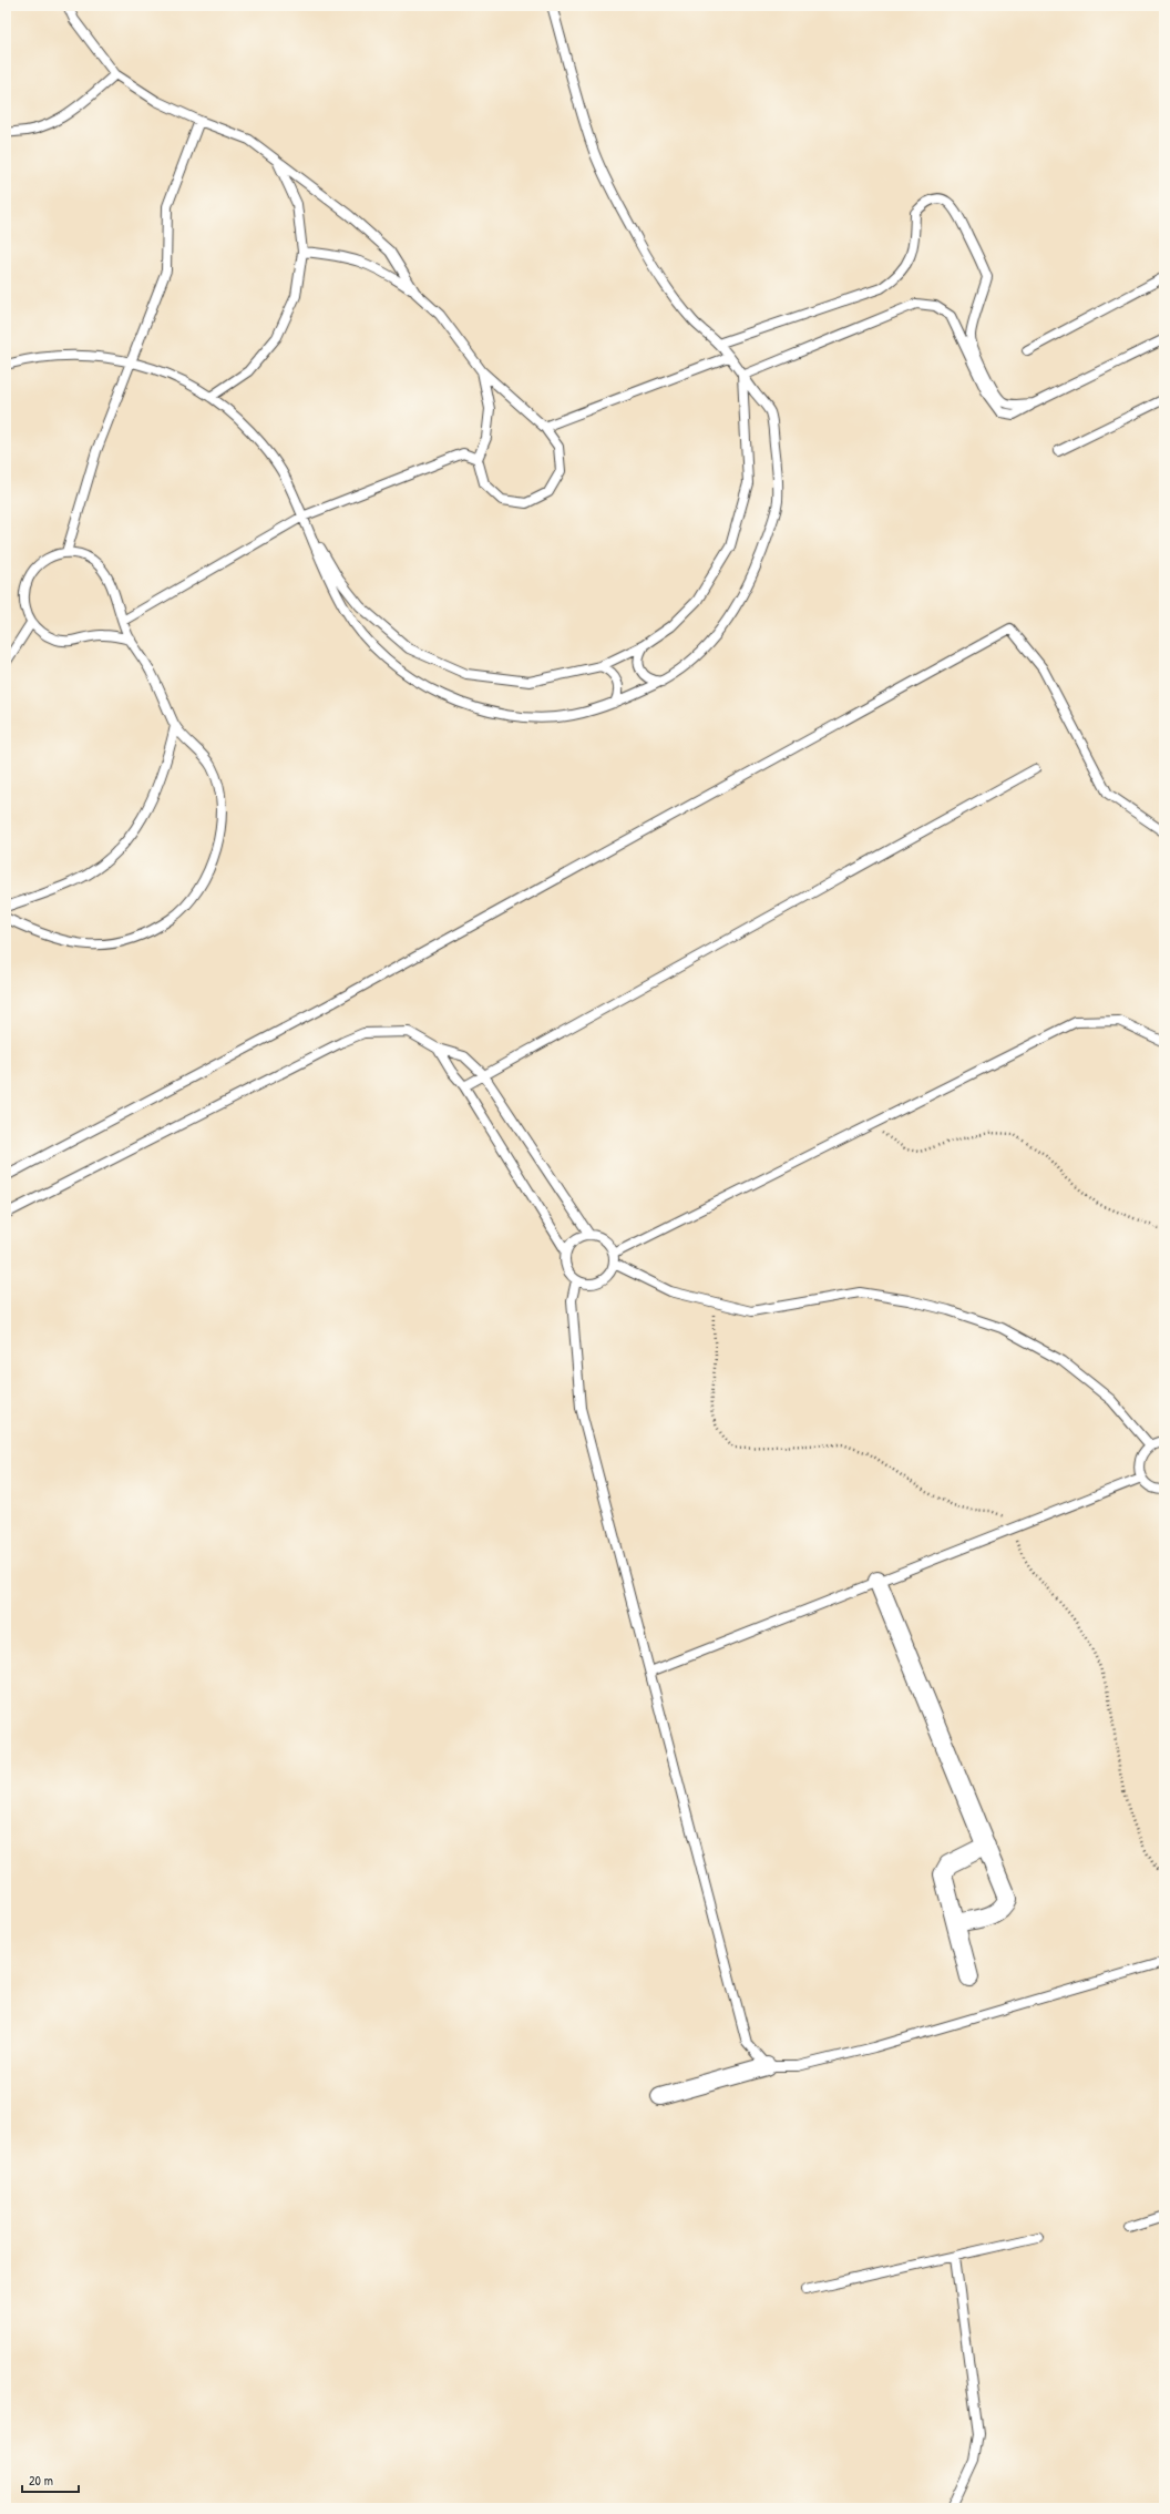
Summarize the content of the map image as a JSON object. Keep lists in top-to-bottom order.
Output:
{
  "scale_bar": "20 m"
}
